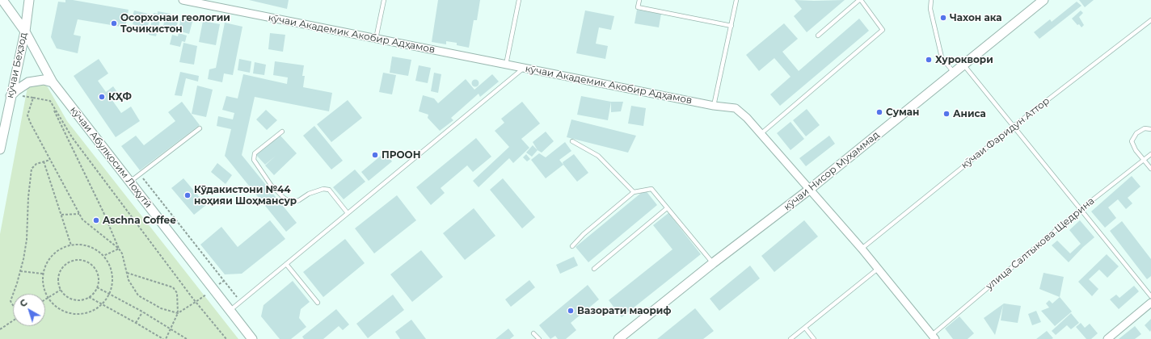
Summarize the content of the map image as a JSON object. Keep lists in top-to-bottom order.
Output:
{
  "streets": {
    "street": [
      "кӯчаи Академик Акобир Адҳамов",
      "кӯчаи Беҳзод",
      "кӯчаи Абулқосим Лоҳутӣ",
      "кӯчаи Нисор Муҳаммад"
    ],
    "lane": ["кӯчаи Фаридун Аттор", "улица Салтыкова Щедрина"]
  },
  "crossings": [
    ["кӯчаи Академик Акобир Адҳамов", "кӯчаи Фаридун Аттор"],
    ["кӯчаи Академик Акобир Адҳамов", "кӯчаи Нисор Муҳаммад"],
    ["кӯчаи Академик Акобир Адҳамов", "улица Салтыкова Щедрина"],
    ["кӯчаи Беҳзод", "кӯчаи Абулқосим Лоҳутӣ"]
  ],
  "places": [
    "Чахон ака",
    "Осорхонаи геологии Точикистон",
    "Хуроквори",
    "КҲФ",
    "Суман",
    "Аниса",
    "ПРООН",
    "Кӯдакистони №44 ноҳияи Шоҳмансур",
    "Aschna Coffee",
    "Вазорати маориф"
  ],
  "north": "top left"
}
